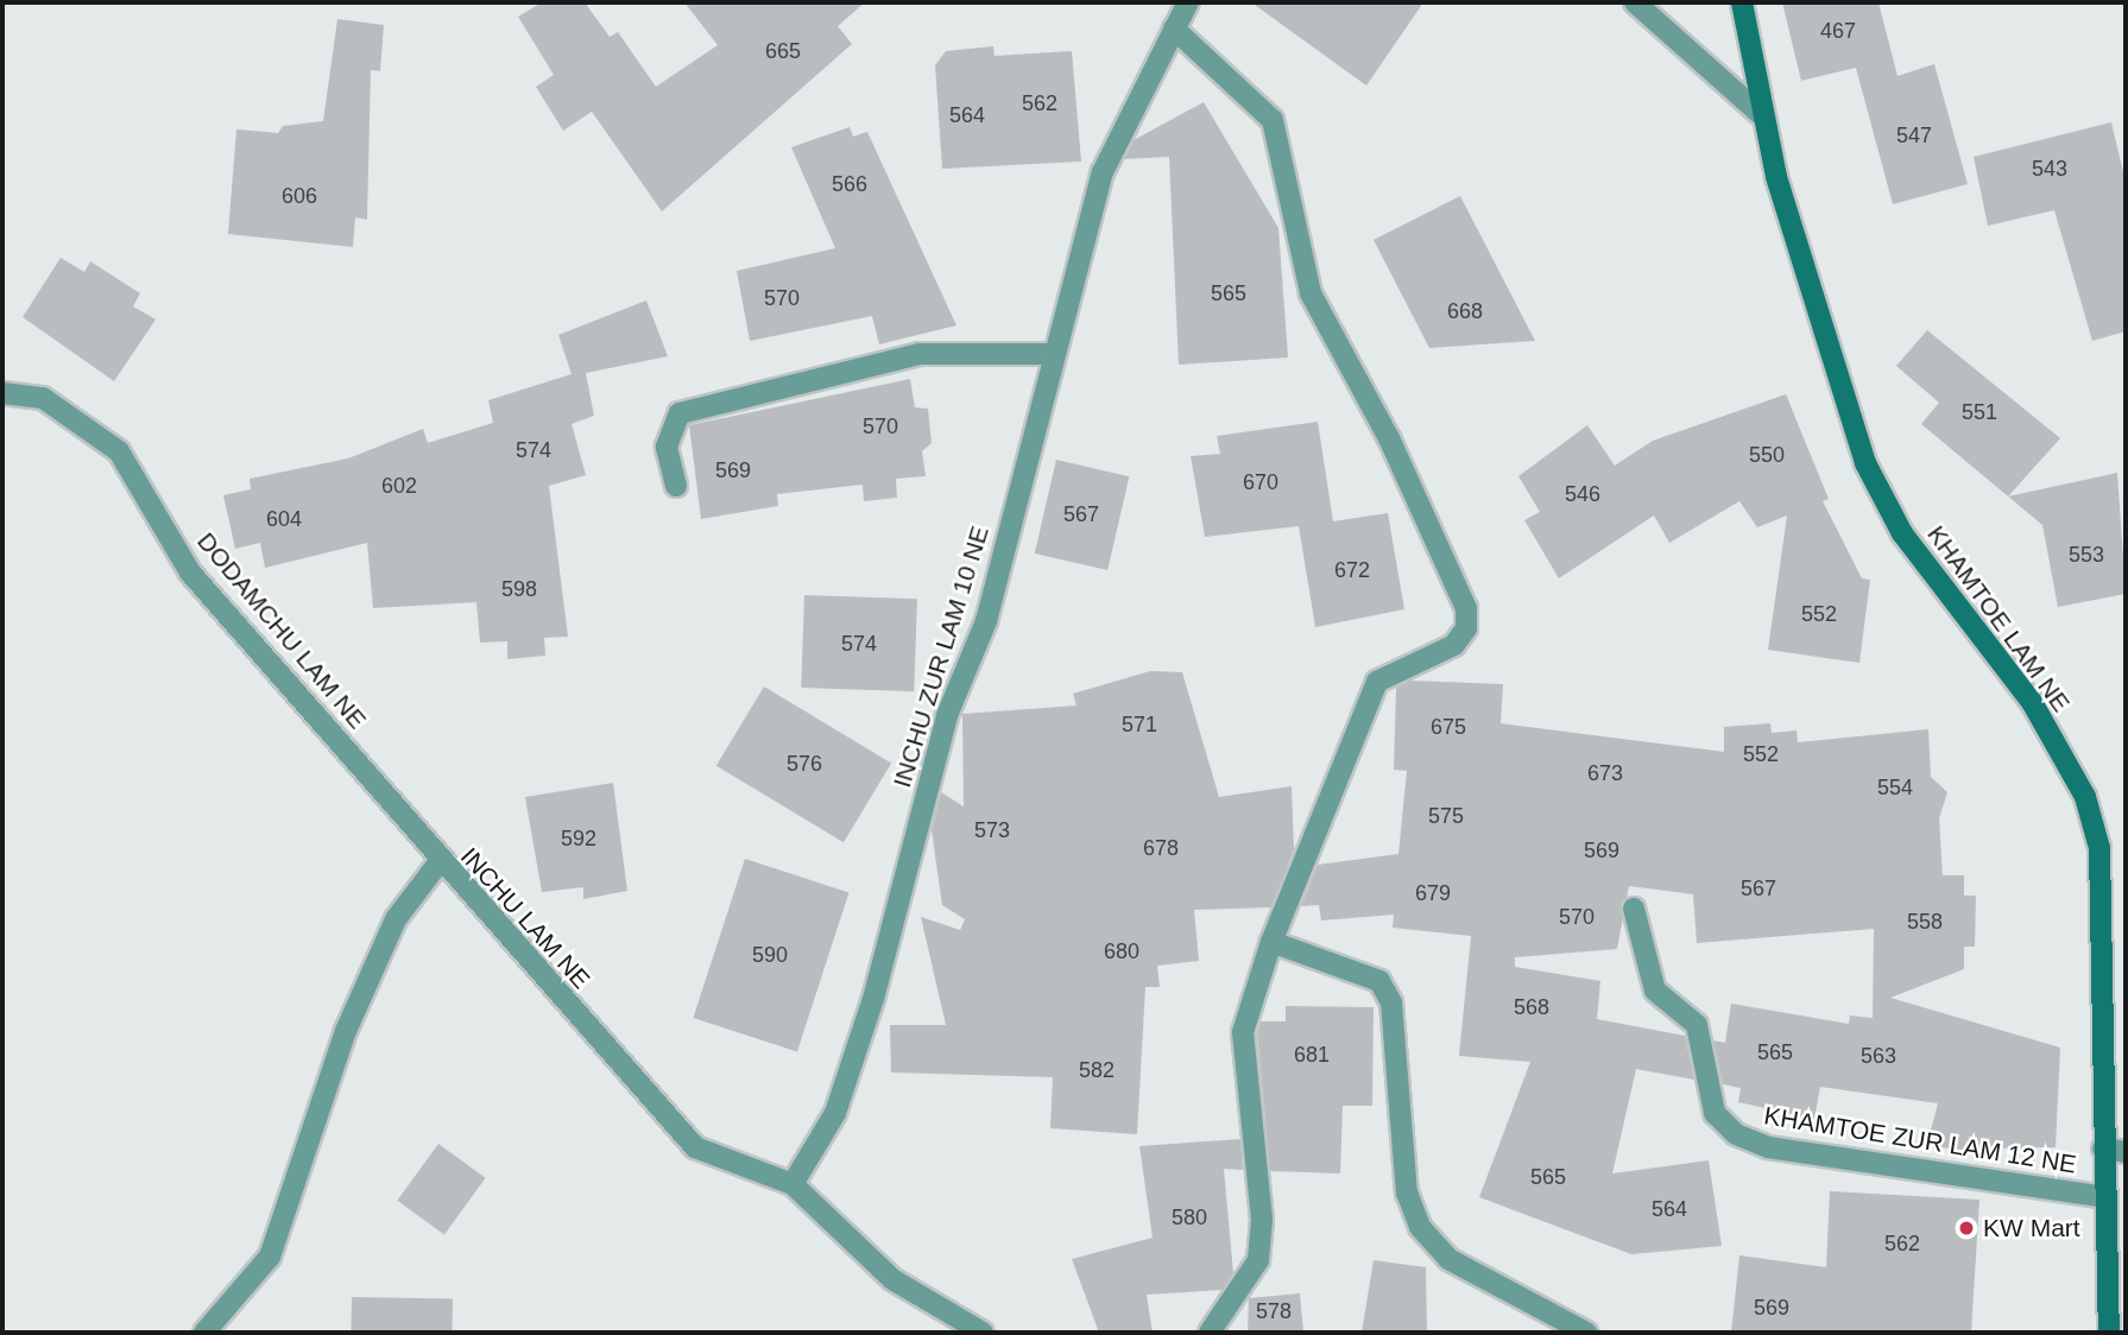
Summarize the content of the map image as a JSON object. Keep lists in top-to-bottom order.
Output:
{
  "streets": {
    "main road": ["KHAMTOE LAM NE"],
    "street": [
      "DODAMCHU LAM NE",
      "INCHU ZUR LAM 10 NE",
      "INCHU LAM NE",
      "KHAMTOE ZUR LAM 12 NE"
    ]
  },
  "crossings": [
    ["KHAMTOE LAM NE", "KHAMTOE ZUR LAM 12 NE"],
    ["DODAMCHU LAM NE", "INCHU LAM NE"],
    ["INCHU ZUR LAM 10 NE", "INCHU LAM NE"]
  ],
  "places": ["KW Mart"],
  "house_numbers": [
    "467",
    "665",
    "562",
    "564",
    "547",
    "543",
    "566",
    "606",
    "565",
    "570",
    "668",
    "551",
    "570",
    "574",
    "550",
    "569",
    "670",
    "602",
    "546",
    "567",
    "604",
    "553",
    "672",
    "598",
    "552",
    "574",
    "571",
    "675",
    "552",
    "576",
    "673",
    "554",
    "575",
    "573",
    "592",
    "678",
    "569",
    "567",
    "679",
    "570",
    "558",
    "680",
    "590",
    "568",
    "565",
    "681",
    "563",
    "582",
    "565",
    "564",
    "580",
    "562",
    "569",
    "578"
  ]
}
